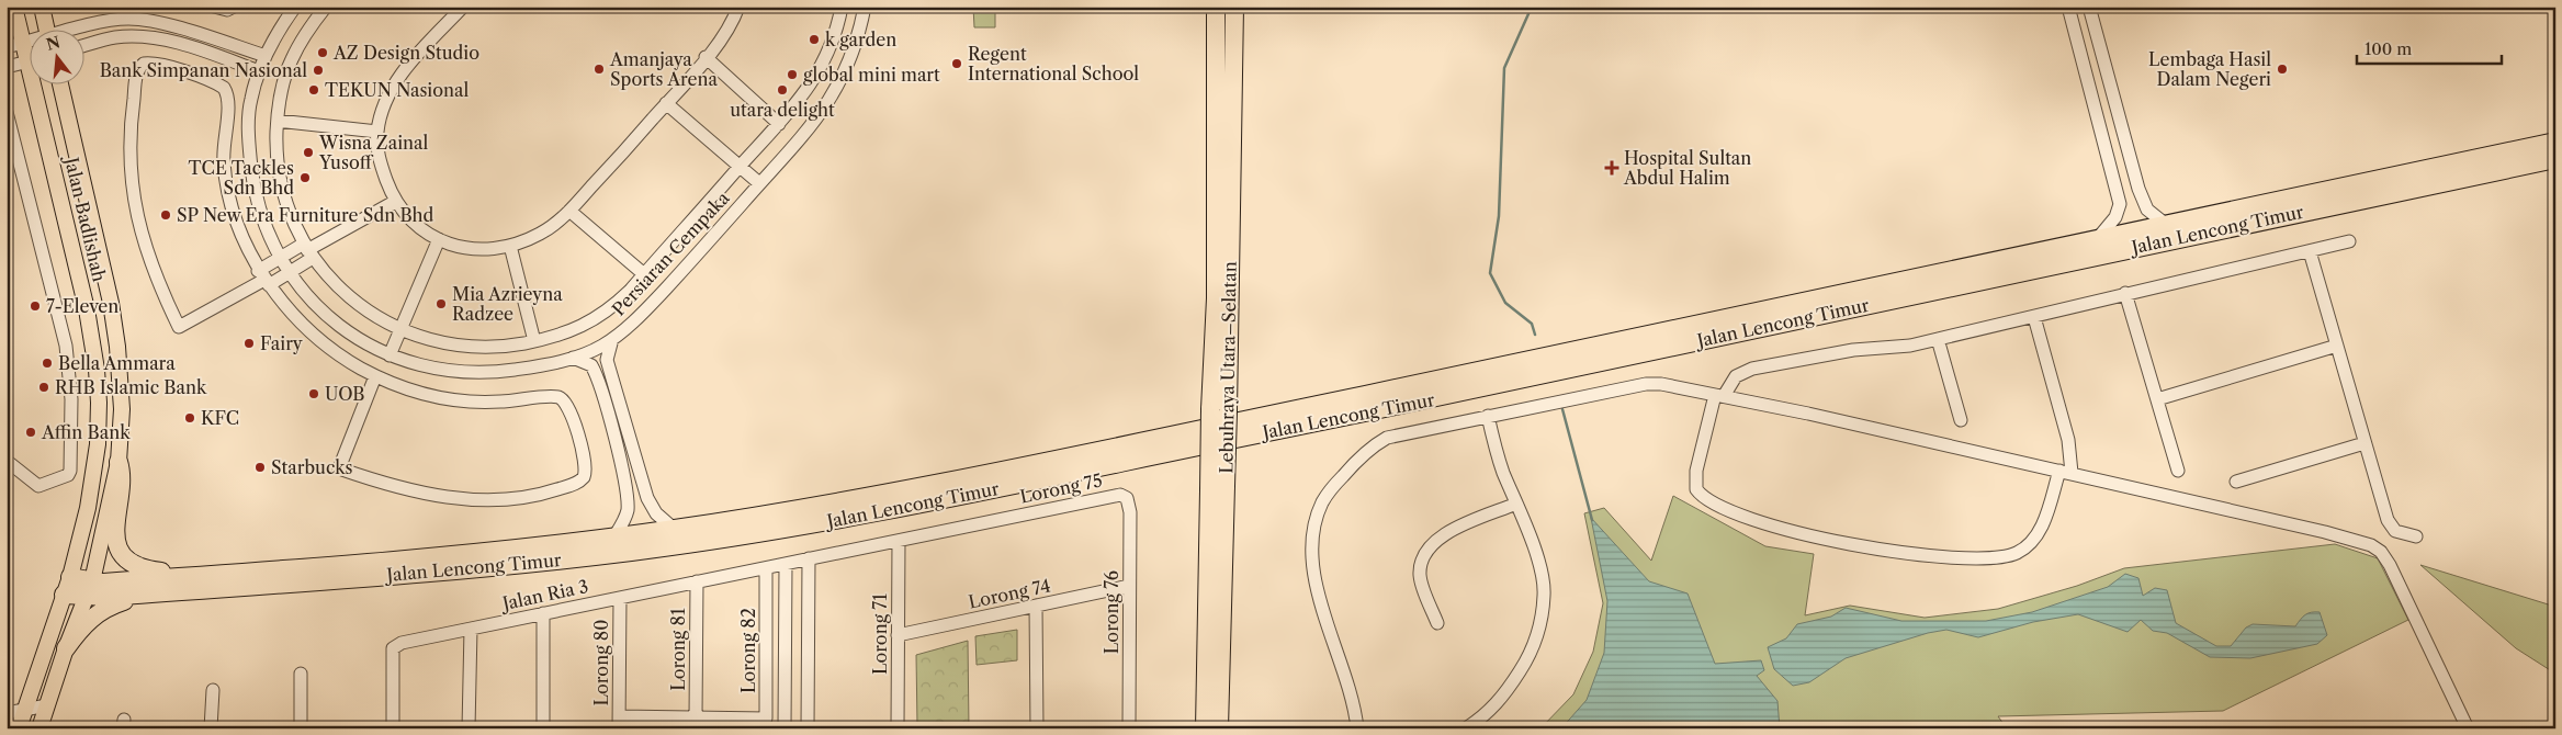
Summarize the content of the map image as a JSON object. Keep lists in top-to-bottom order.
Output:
{
  "streets": {
    "highway": ["Jalan Lencong Timur", "Lebuhraya Utara–Selatan"],
    "main road": ["Jalan Badlishah"],
    "street": [
      "Persiaran Cempaka",
      "Lorong 75",
      "Lorong 74",
      "Jalan Ria 3",
      "Lorong 76",
      "Lorong 71",
      "Lorong 81",
      "Lorong 82",
      "Lorong 80"
    ]
  },
  "crossings": [
    ["Jalan Badlishah", "Jalan Lencong Timur"],
    ["Lorong 75", "Jalan Ria 3"],
    ["Lorong 75", "Lorong 76"],
    ["Lorong 75", "Lorong 71"],
    ["Lorong 74", "Lorong 76"],
    ["Lorong 74", "Lorong 71"],
    ["Jalan Ria 3", "Lorong 81"],
    ["Jalan Ria 3", "Lorong 82"],
    ["Jalan Ria 3", "Lorong 80"],
    ["Lorong 81", "Lorong 82"],
    ["Lorong 82", "Lorong 80"]
  ],
  "places": {
    "other": [
      "k garden",
      "AZ Design Studio",
      "Regent International School",
      "Amanjaya Sports Arena",
      "Lembaga Hasil Dalam Negeri",
      "Bank Simpanan Nasional",
      "global mini mart",
      "TEKUN Nasional",
      "utara delight",
      "Wisna Zainal Yusoff",
      "TCE Tackles Sdn Bhd",
      "SP New Era Furniture Sdn Bhd",
      "Mia Azrieyna Radzee",
      "7-Eleven",
      "Fairy",
      "Bella Ammara",
      "RHB Islamic Bank",
      "UOB",
      "KFC",
      "Affin Bank",
      "Starbucks"
    ],
    "health": ["Hospital Sultan Abdul Halim"]
  },
  "scale_bar": "100 m",
  "north": "top"
}
